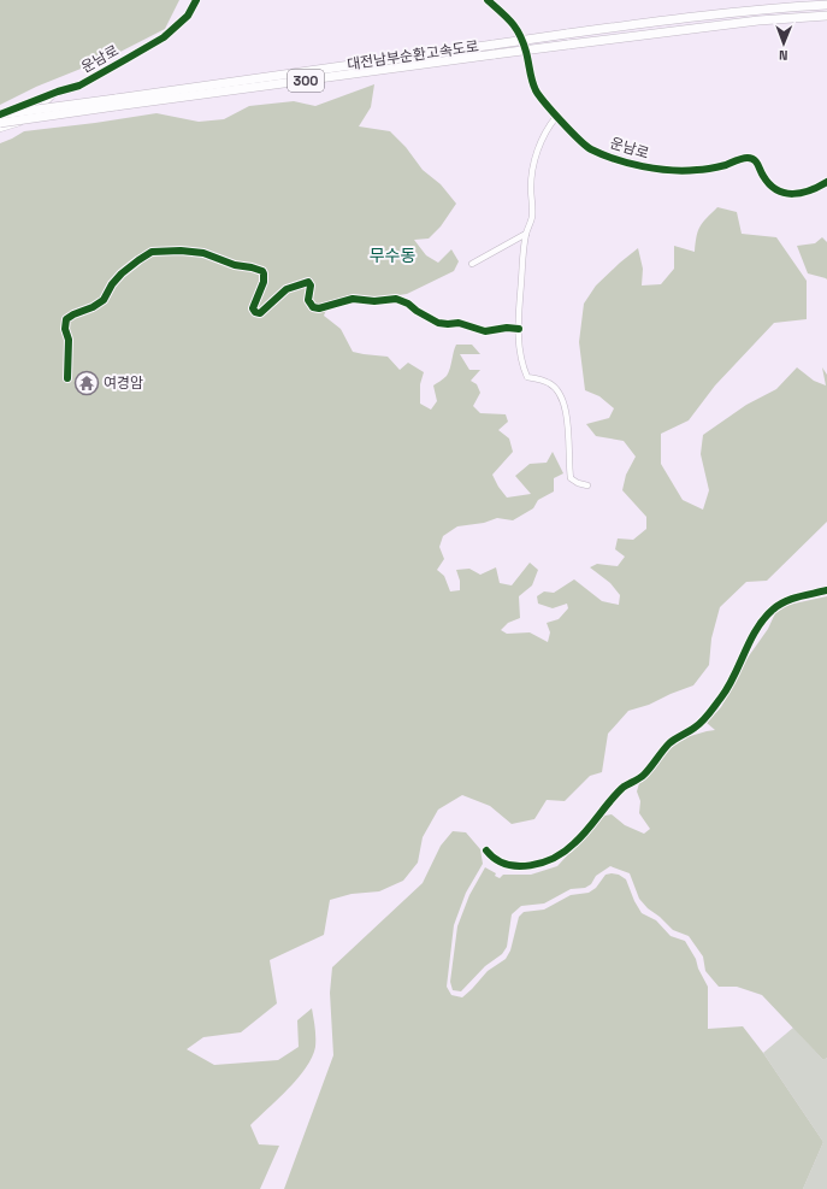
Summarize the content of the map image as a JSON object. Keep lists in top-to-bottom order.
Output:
{
  "streets": {
    "highway": ["대전남부순환고속도로", "300"],
    "street": ["운남로"]
  },
  "crossings": [
    ["대전남부순환고속도로", "운남로"]
  ],
  "districts": ["무수동"],
  "places": {
    "temple": ["여경암"]
  },
  "north": "bottom"
}
